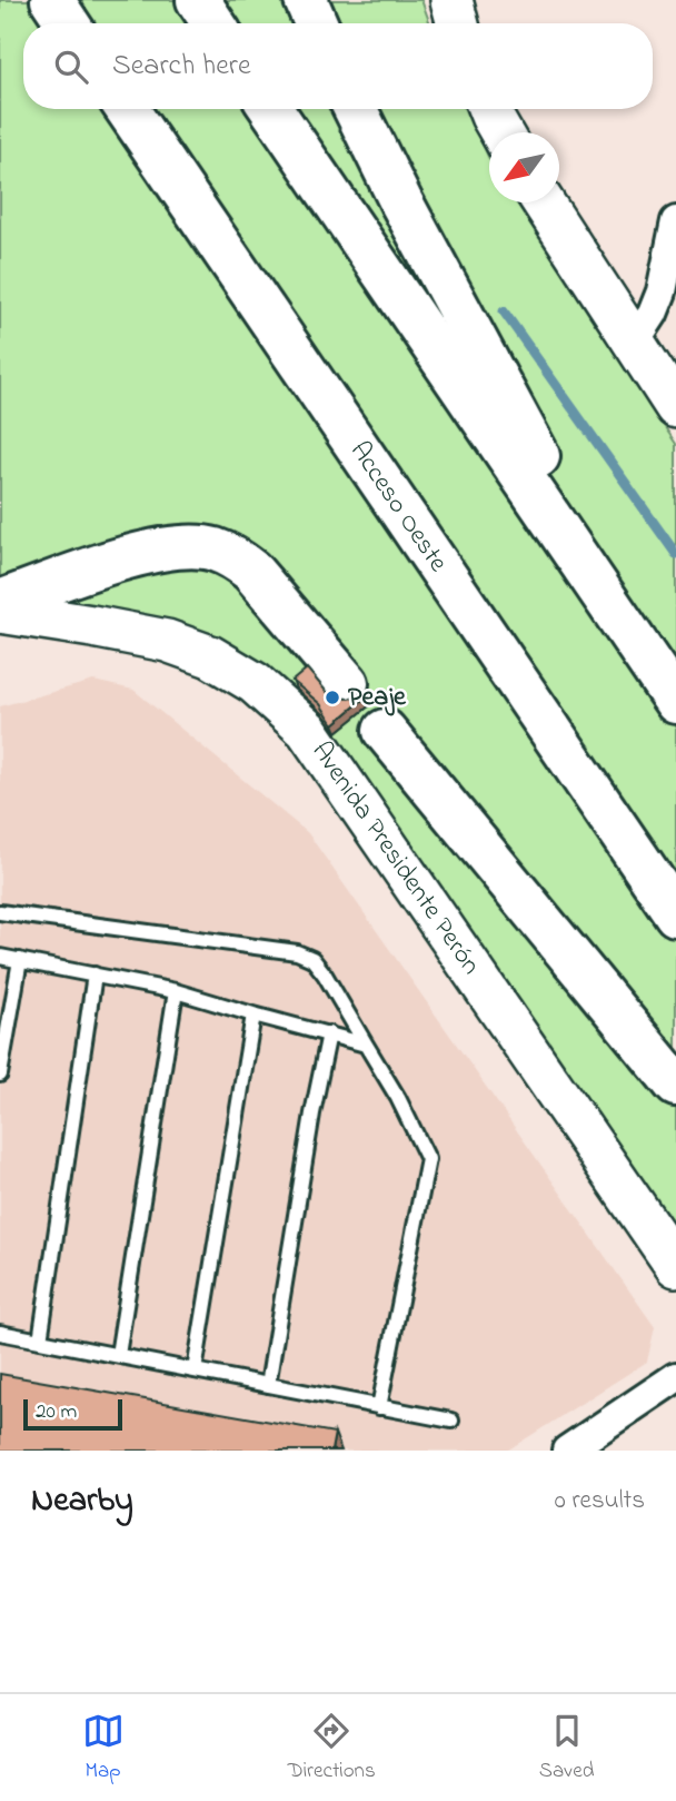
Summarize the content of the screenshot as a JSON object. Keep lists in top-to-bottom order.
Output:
{
  "streets": {
    "highway": ["Acceso Oeste"],
    "street": ["Avenida Presidente Perón"]
  },
  "places": ["Peaje"],
  "scale_bar": "20 m",
  "north": "bottom left",
  "page": {
    "search": "Search here",
    "scale": "20 m",
    "heading": ["Nearby", "0 results"],
    "nav": ["Map", "Directions", "Saved"]
  }
}
